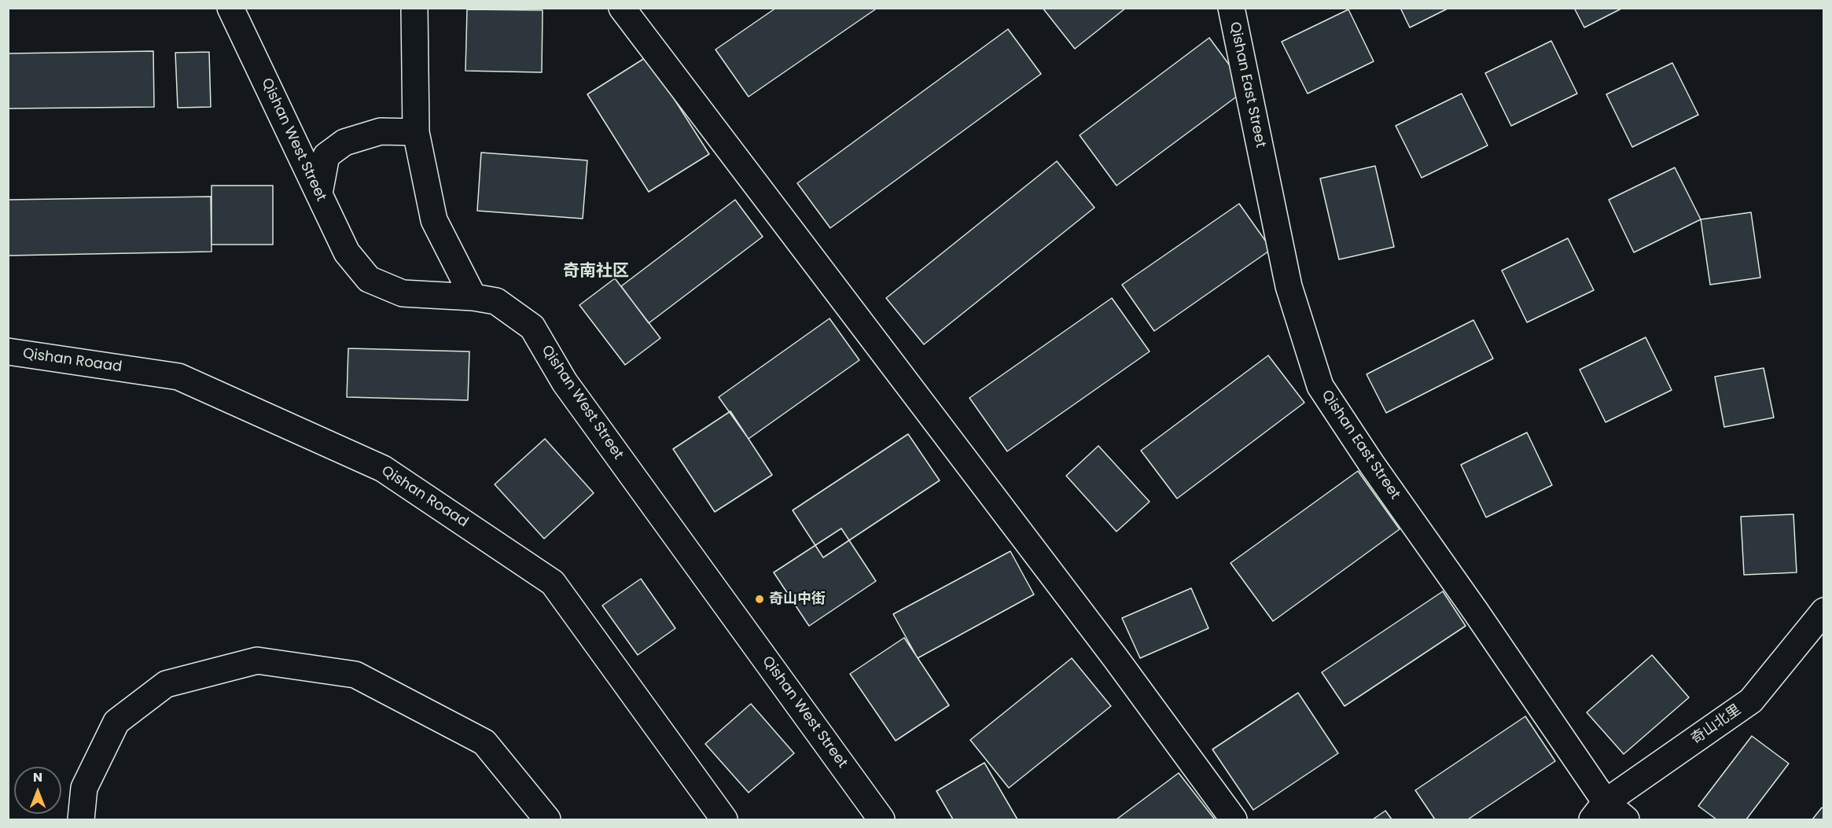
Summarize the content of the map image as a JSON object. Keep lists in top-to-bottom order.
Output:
{
  "streets": {
    "street": [
      "Qishan East Street",
      "Qishan West Street",
      "Qishan Roaad",
      "奇山北里"
    ]
  },
  "crossings": [
    ["Qishan East Street", "奇山北里"]
  ],
  "districts": ["奇南社区"],
  "places": ["奇山中街"],
  "north": "top"
}
